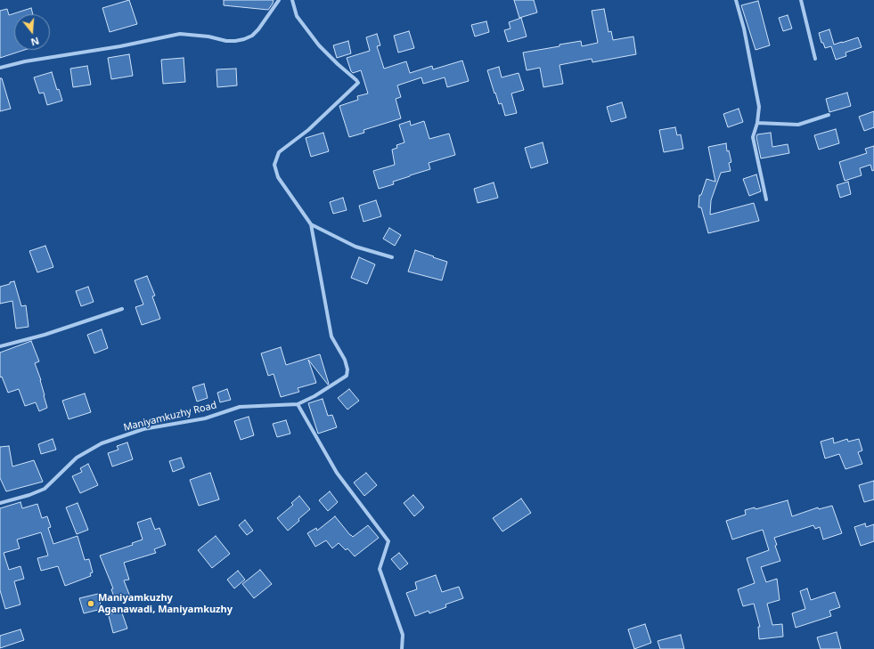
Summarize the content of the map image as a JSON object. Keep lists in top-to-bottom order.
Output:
{
  "streets": {
    "street": ["Maniyamkuzhy Road"]
  },
  "places": ["Maniyamkuzhy Aganawadi, Maniyamkuzhy"],
  "north": "bottom"
}
